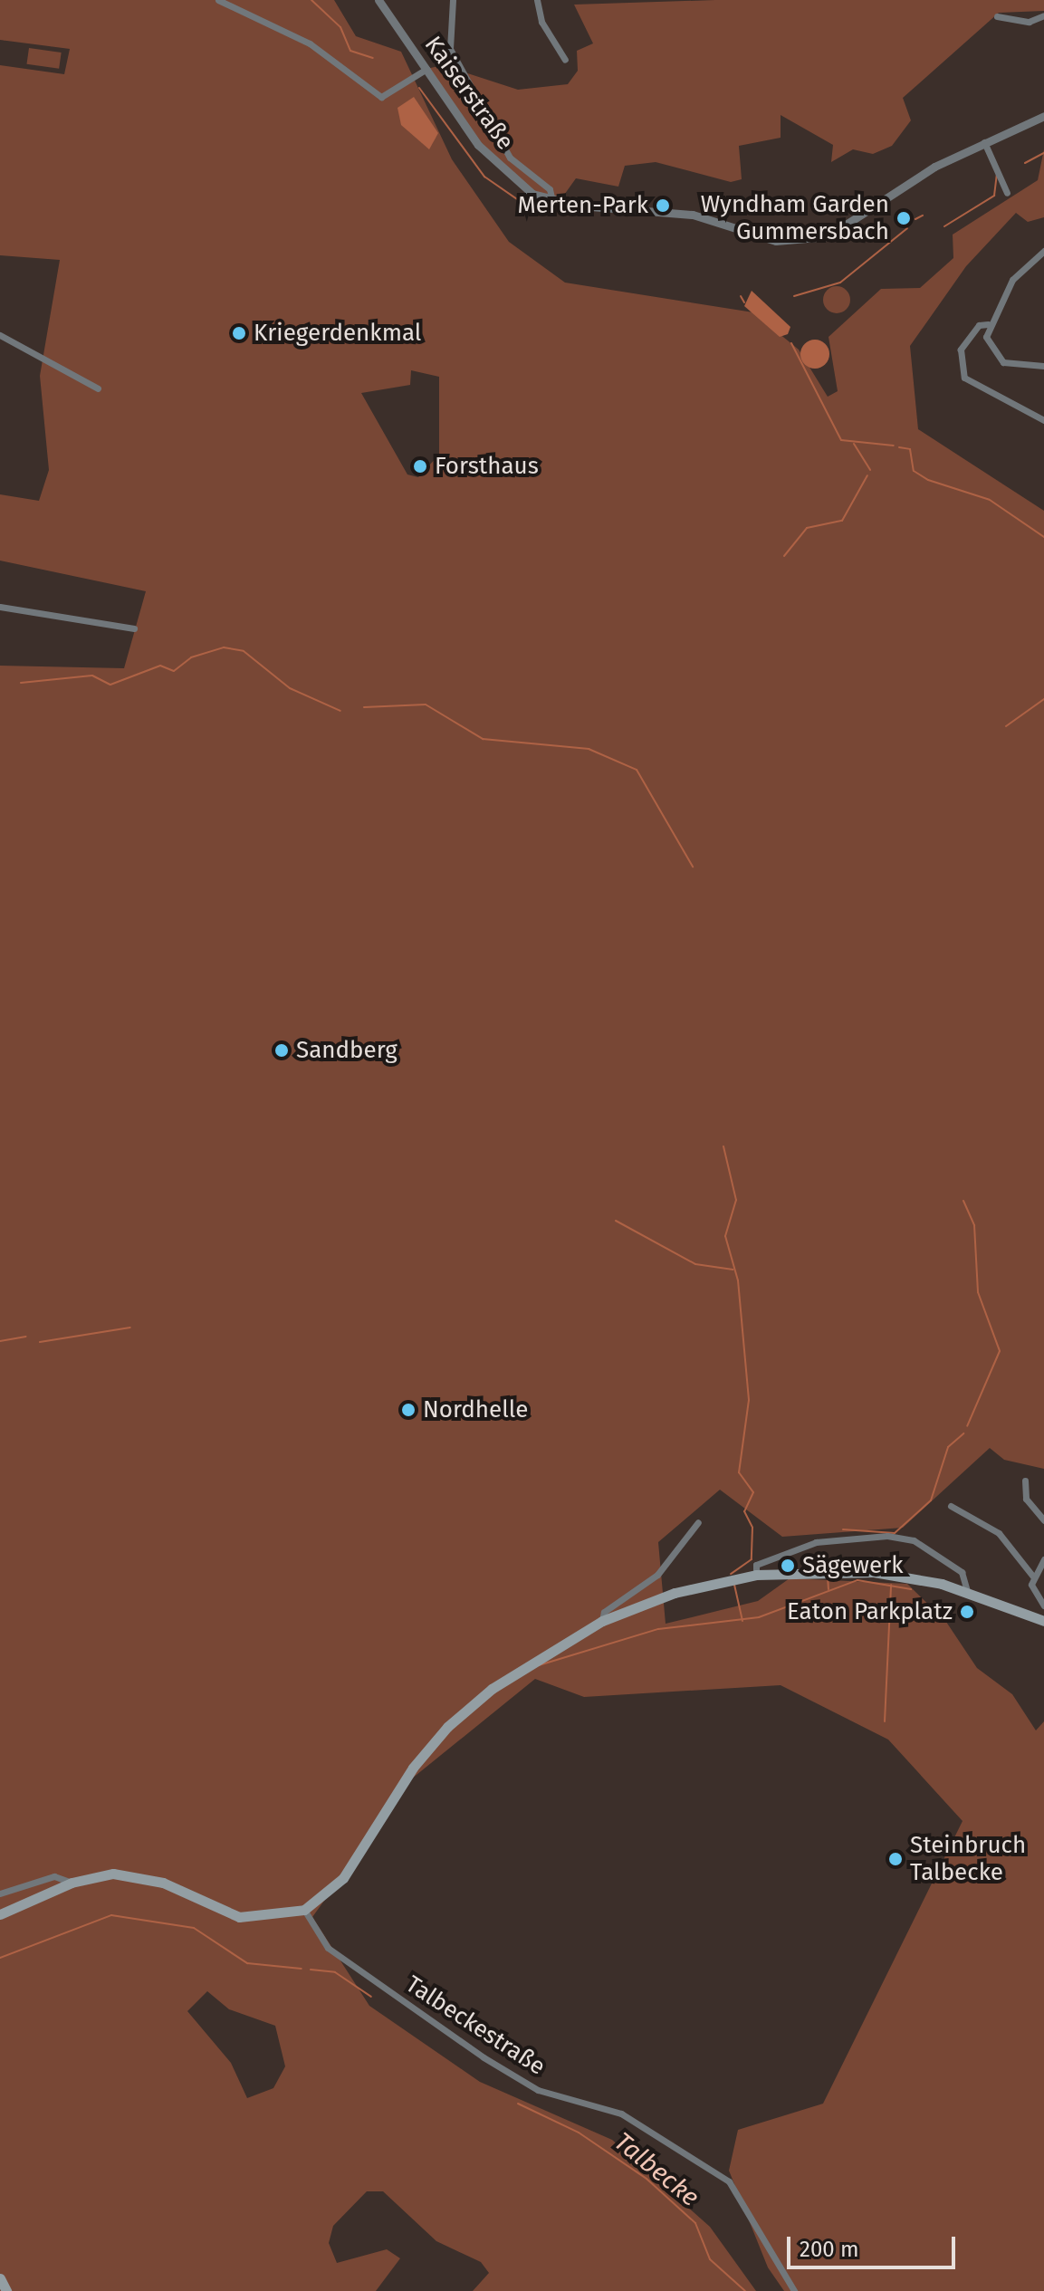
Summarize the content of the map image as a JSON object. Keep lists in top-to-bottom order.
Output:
{
  "streets": {
    "street": ["Kaiserstraße", "Talbeckestraße"]
  },
  "water": ["Talbecke"],
  "places": [
    "Merten-Park",
    "Wyndham Garden Gummersbach",
    "Kriegerdenkmal",
    "Forsthaus",
    "Sandberg",
    "Nordhelle",
    "Sägewerk",
    "Eaton Parkplatz",
    "Steinbruch Talbecke"
  ],
  "scale_bar": "200 m"
}
